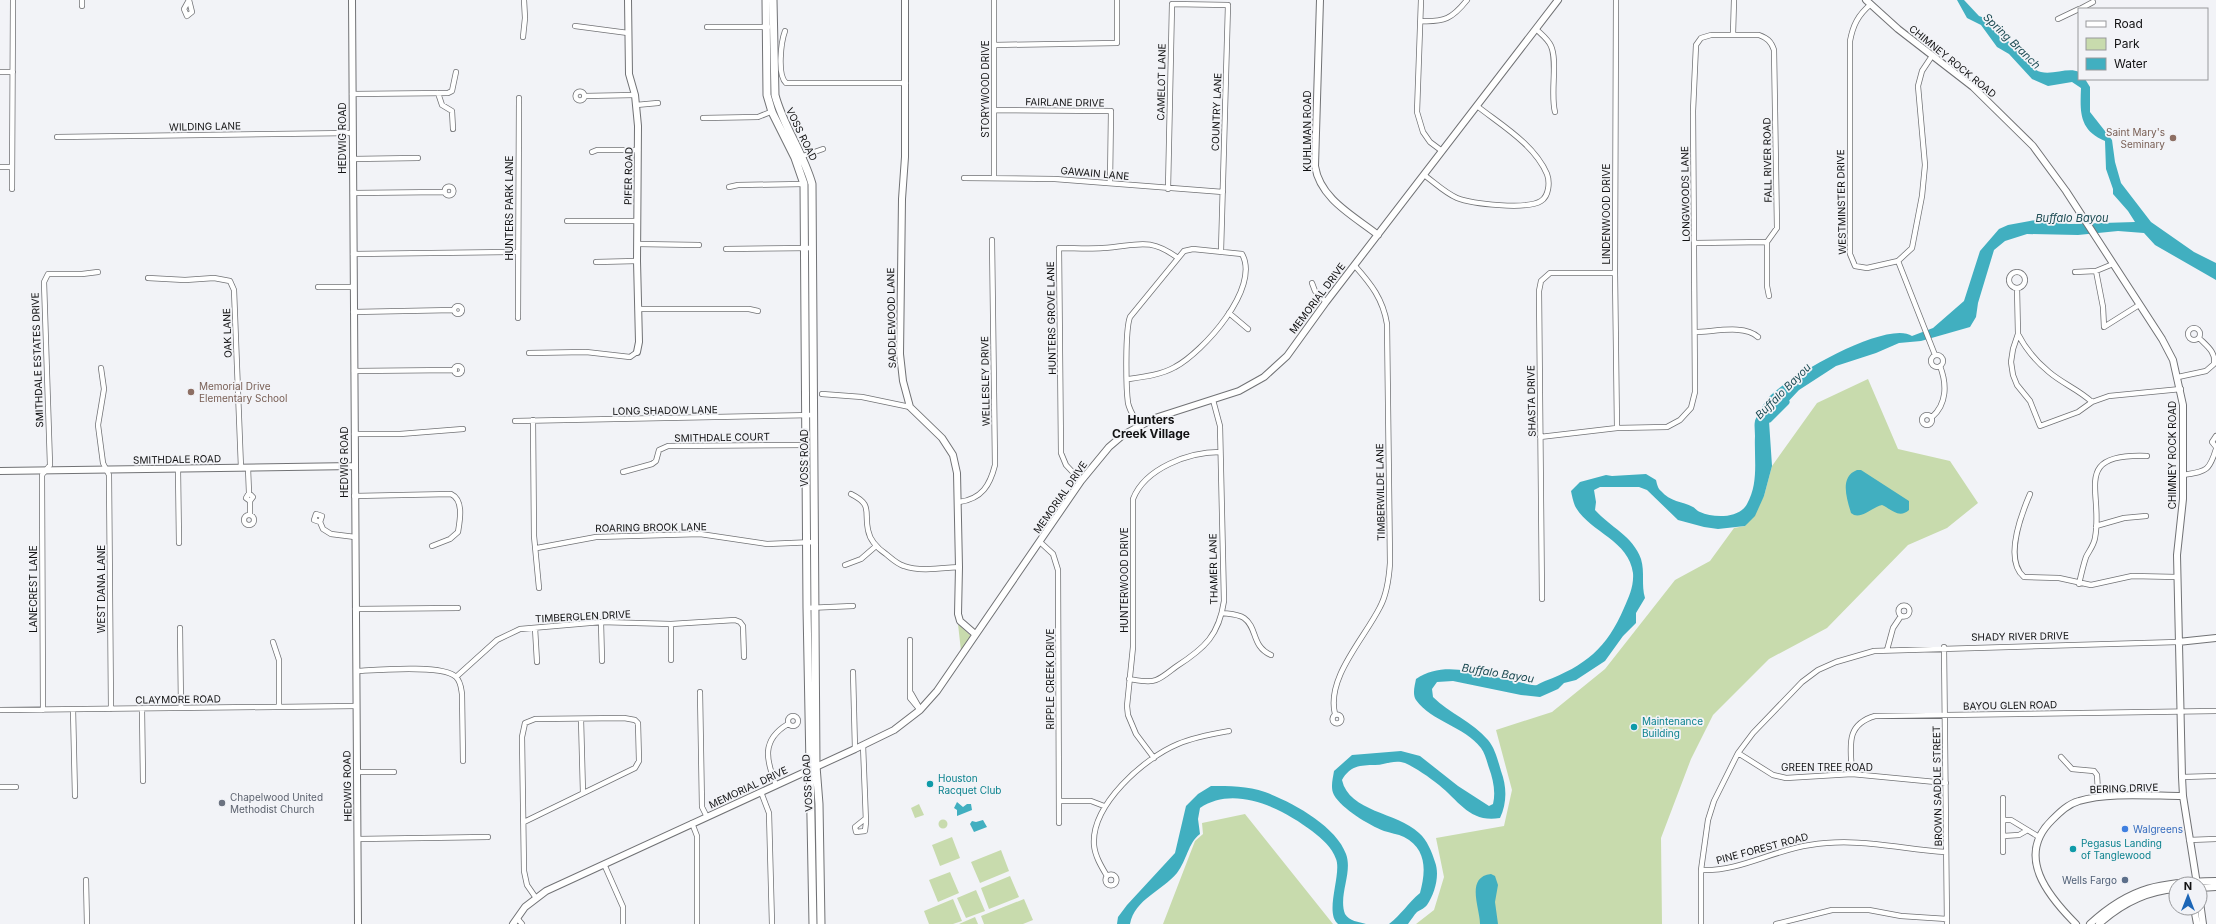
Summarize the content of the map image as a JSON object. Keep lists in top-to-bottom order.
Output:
{
  "streets": {
    "main road": ["VOSS ROAD"],
    "street": [
      "CHIMNEY ROCK ROAD",
      "CAMELOT LANE",
      "STORYWOOD DRIVE",
      "FAIRLANE DRIVE",
      "COUNTRY LANE",
      "WILDING LANE",
      "KUHLMAN ROAD",
      "HEDWIG ROAD",
      "FALL RIVER ROAD",
      "GAWAIN LANE",
      "PIFER ROAD",
      "LONGWOODS LANE",
      "WESTMINSTER DRIVE",
      "HUNTERS PARK LANE",
      "LINDENWOOD DRIVE",
      "MEMORIAL DRIVE",
      "SADDLEWOOD LANE",
      "HUNTERS GROVE LANE",
      "OAK LANE",
      "SMITHDALE ESTATES DRIVE",
      "WELLESLEY DRIVE",
      "SHASTA DRIVE",
      "LONG SHADOW LANE",
      "SMITHDALE COURT",
      "SMITHDALE ROAD",
      "TIMBERWILDE LANE",
      "ROARING BROOK LANE",
      "THAMER LANE",
      "HUNTERWOOD DRIVE",
      "LANECREST LANE",
      "WEST DANA LANE",
      "TIMBERGLEN DRIVE",
      "SHADY RIVER DRIVE",
      "RIPPLE CREEK DRIVE",
      "CLAYMORE ROAD",
      "BAYOU GLEN ROAD",
      "GREEN TREE ROAD",
      "BROWN SADDLE STREET",
      "BERING DRIVE",
      "PINE FOREST ROAD"
    ]
  },
  "crossings": [
    ["CHIMNEY ROCK ROAD", "WESTMINSTER DRIVE"],
    ["CHIMNEY ROCK ROAD", "SHADY RIVER DRIVE"],
    ["CHIMNEY ROCK ROAD", "BAYOU GLEN ROAD"],
    ["CHIMNEY ROCK ROAD", "BERING DRIVE"],
    ["CAMELOT LANE", "COUNTRY LANE"],
    ["CAMELOT LANE", "GAWAIN LANE"],
    ["STORYWOOD DRIVE", "FAIRLANE DRIVE"],
    ["STORYWOOD DRIVE", "GAWAIN LANE"],
    ["FAIRLANE DRIVE", "GAWAIN LANE"],
    ["COUNTRY LANE", "GAWAIN LANE"],
    ["WILDING LANE", "HEDWIG ROAD"],
    ["KUHLMAN ROAD", "MEMORIAL DRIVE"],
    ["VOSS ROAD", "MEMORIAL DRIVE"],
    ["VOSS ROAD", "LONG SHADOW LANE"],
    ["VOSS ROAD", "SMITHDALE COURT"],
    ["VOSS ROAD", "ROARING BROOK LANE"],
    ["HEDWIG ROAD", "SMITHDALE ROAD"],
    ["HEDWIG ROAD", "CLAYMORE ROAD"],
    ["FALL RIVER ROAD", "LONGWOODS LANE"],
    ["LONGWOODS LANE", "LINDENWOOD DRIVE"],
    ["LINDENWOOD DRIVE", "SHASTA DRIVE"],
    ["MEMORIAL DRIVE", "HUNTERS GROVE LANE"],
    ["MEMORIAL DRIVE", "TIMBERWILDE LANE"],
    ["MEMORIAL DRIVE", "THAMER LANE"],
    ["MEMORIAL DRIVE", "RIPPLE CREEK DRIVE"],
    ["OAK LANE", "SMITHDALE ROAD"],
    ["SMITHDALE ESTATES DRIVE", "SMITHDALE ROAD"],
    ["SMITHDALE ESTATES DRIVE", "LANECREST LANE"],
    ["SMITHDALE ROAD", "LANECREST LANE"],
    ["SMITHDALE ROAD", "WEST DANA LANE"],
    ["THAMER LANE", "HUNTERWOOD DRIVE"],
    ["LANECREST LANE", "CLAYMORE ROAD"],
    ["WEST DANA LANE", "CLAYMORE ROAD"],
    ["SHADY RIVER DRIVE", "GREEN TREE ROAD"],
    ["SHADY RIVER DRIVE", "BROWN SADDLE STREET"],
    ["SHADY RIVER DRIVE", "PINE FOREST ROAD"],
    ["BAYOU GLEN ROAD", "GREEN TREE ROAD"],
    ["BAYOU GLEN ROAD", "BROWN SADDLE STREET"],
    ["GREEN TREE ROAD", "BROWN SADDLE STREET"],
    ["BROWN SADDLE STREET", "PINE FOREST ROAD"]
  ],
  "districts": ["Hunters Creek Village"],
  "water": ["Spring Branch", "Buffalo Bayou"],
  "places": [
    "Saint Mary's Seminary",
    "Memorial Drive Elementary School",
    "Maintenance Building",
    "Houston Racquet Club",
    "Chapelwood United Methodist Church",
    "Walgreens",
    "Pegasus Landing of Tanglewood",
    "Wells Fargo"
  ],
  "legend": ["Road", "Park", "Water"],
  "north": "top"
}
